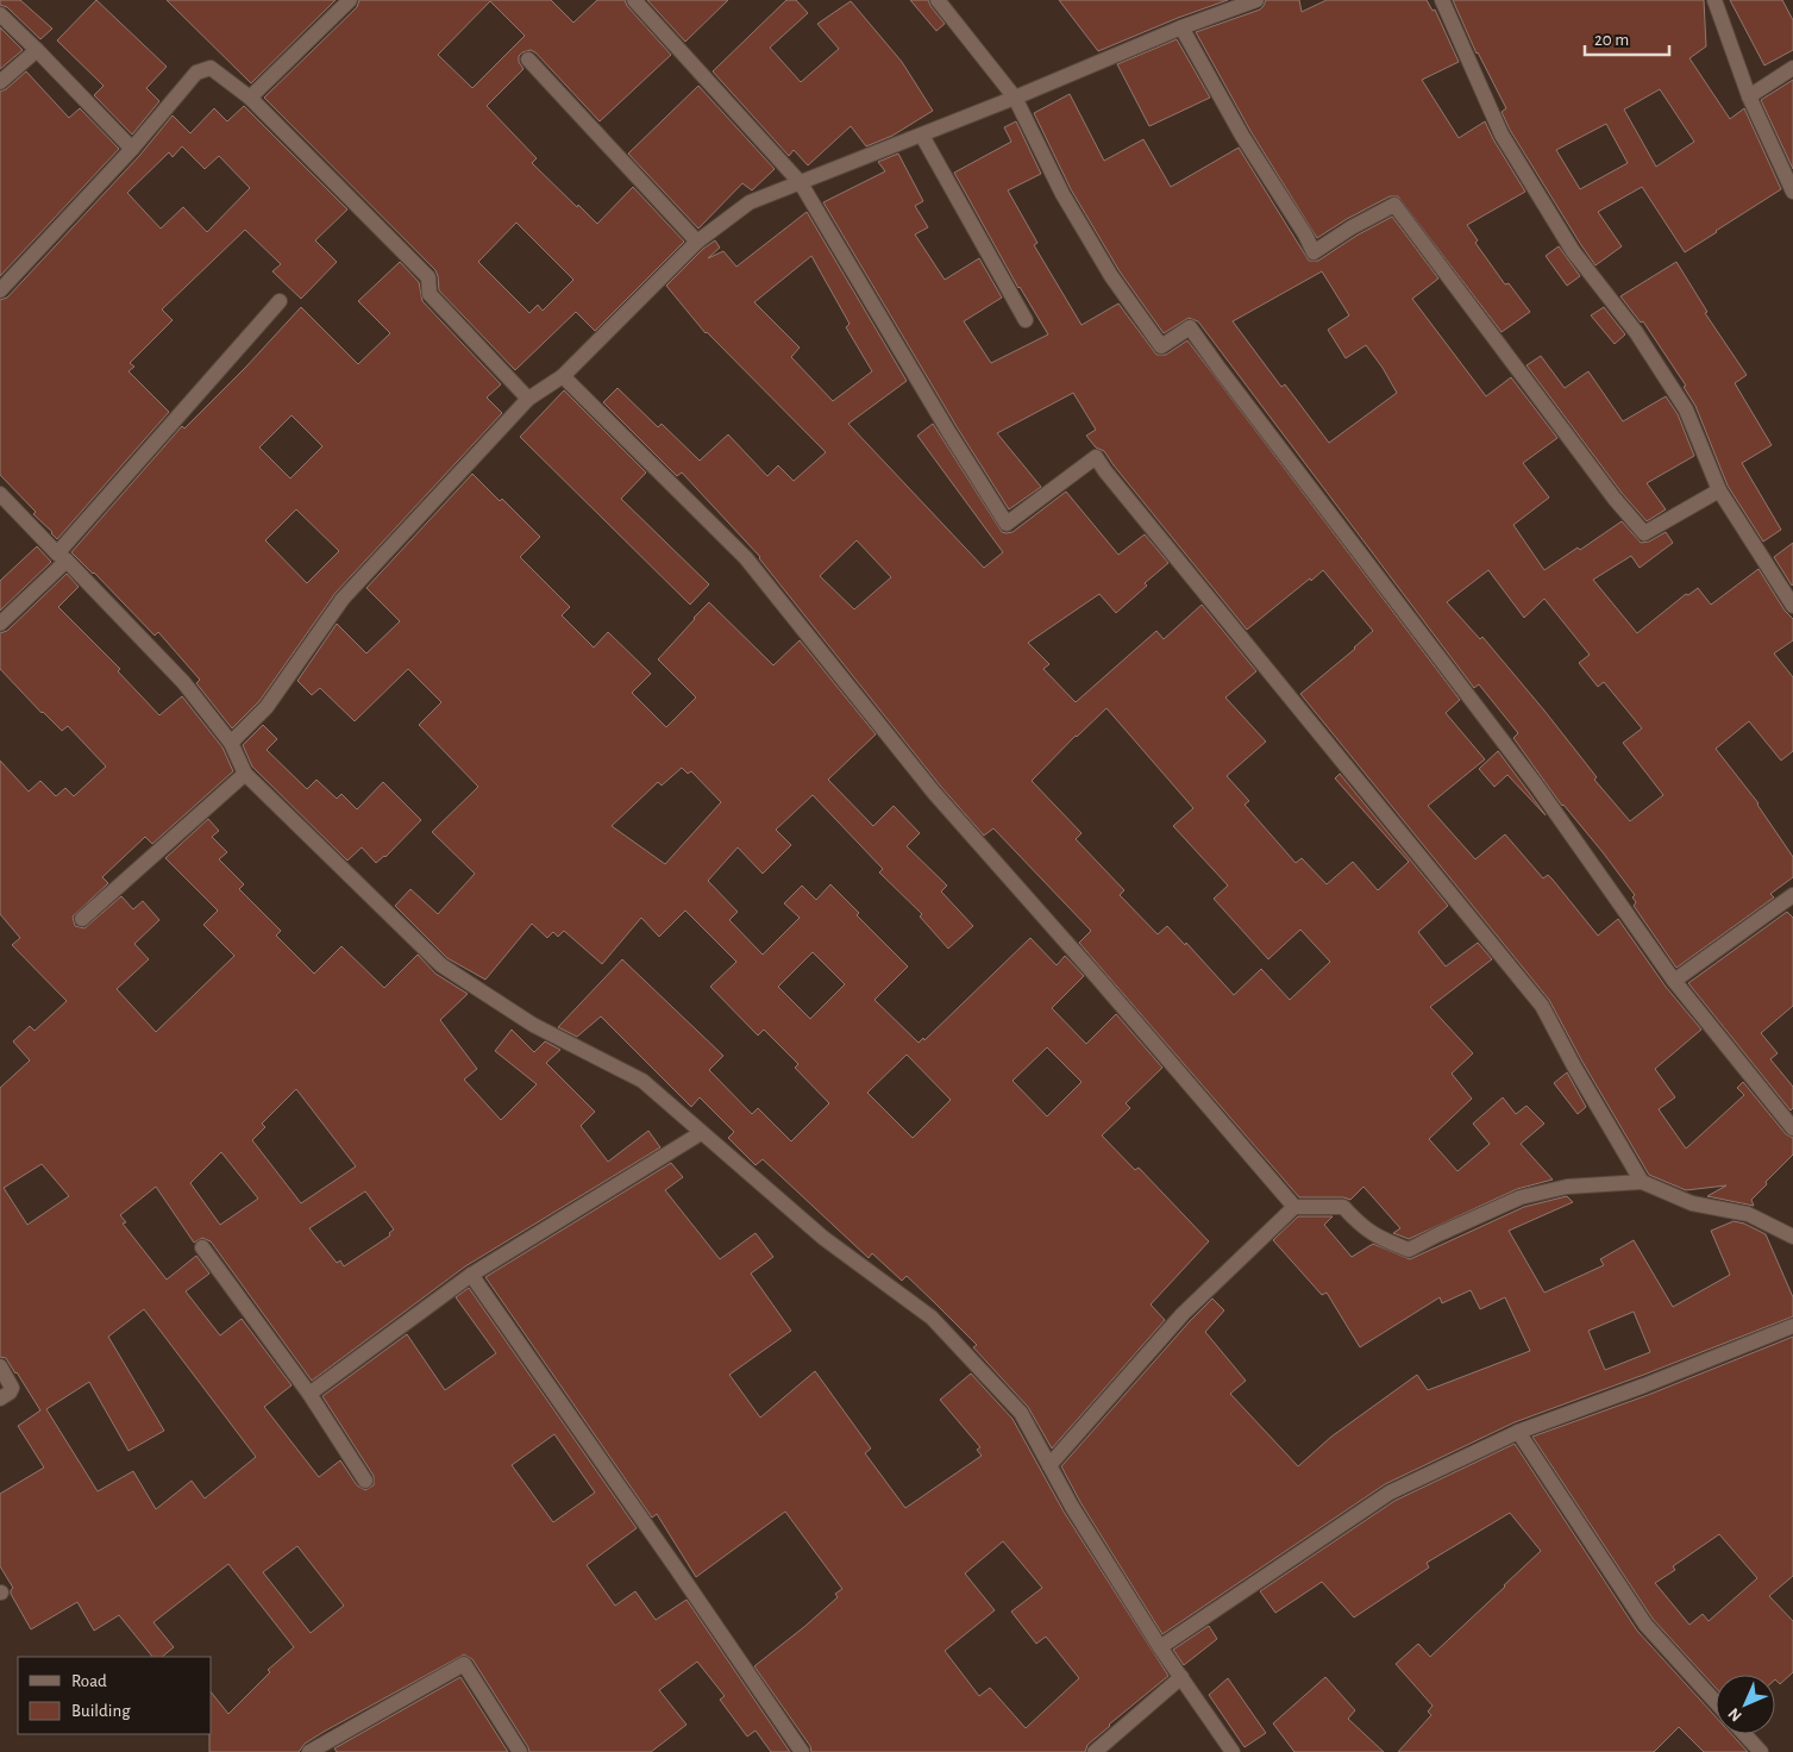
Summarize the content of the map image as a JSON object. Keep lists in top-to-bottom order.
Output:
{
  "legend": ["Road", "Building"],
  "scale_bar": "20 m",
  "north": "bottom left"
}
